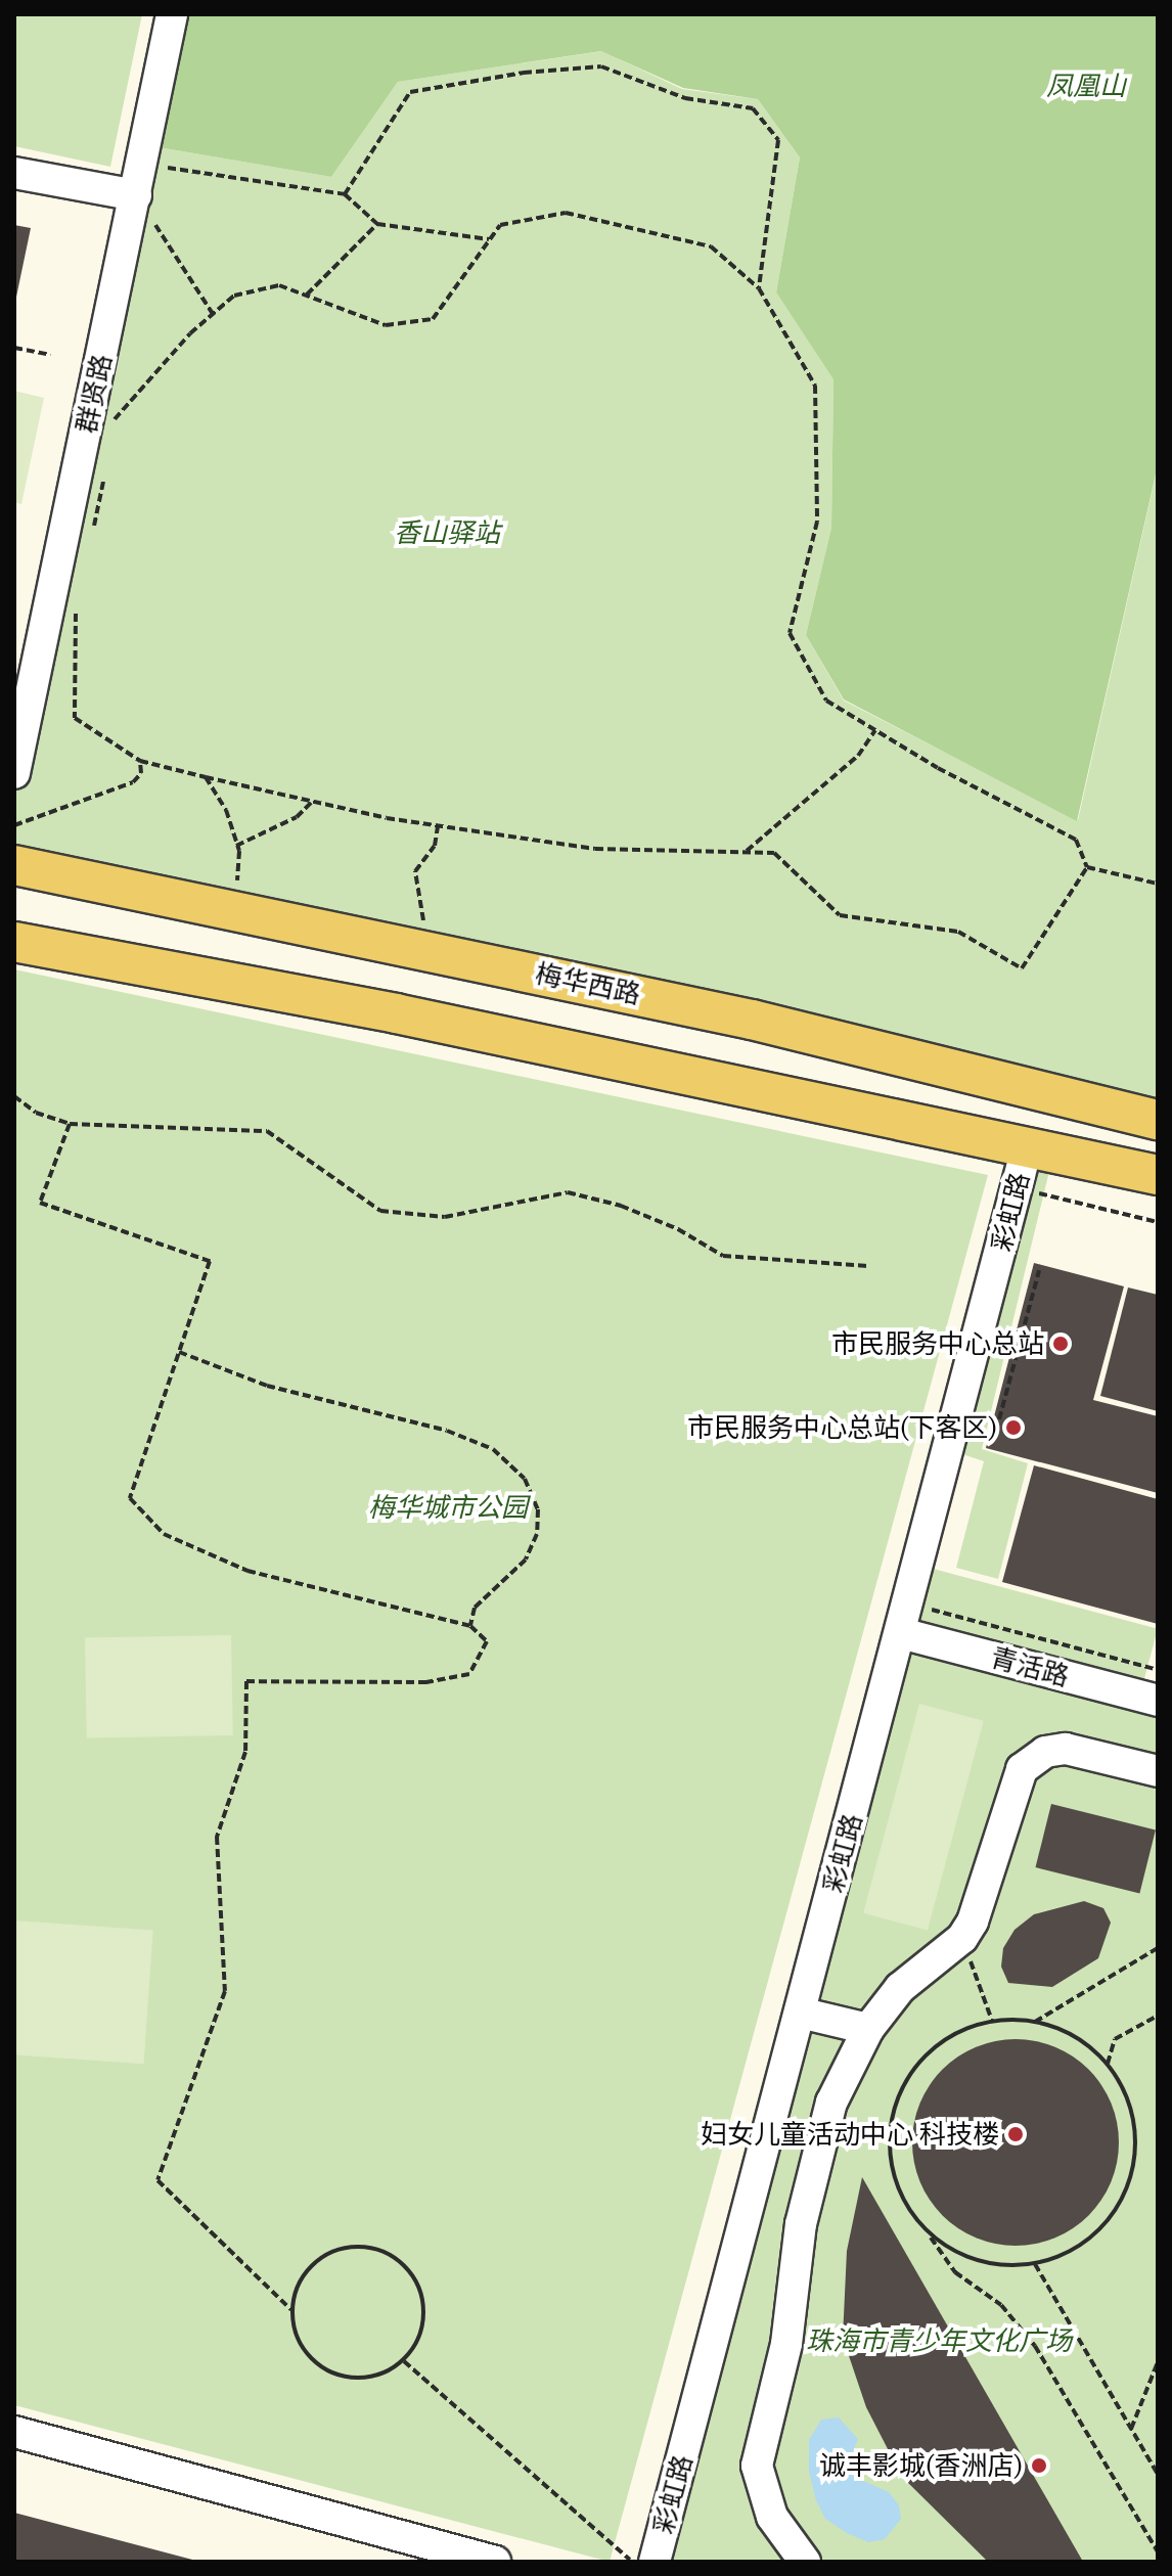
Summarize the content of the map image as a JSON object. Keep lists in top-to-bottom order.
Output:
{
  "streets": {
    "main road": ["梅华西路"],
    "street": ["群贤路", "彩虹路", "青活路"]
  },
  "crossings": [
    ["彩虹路", "青活路"]
  ],
  "parks": [
    "凤凰山",
    "香山驿站",
    "梅华城市公园",
    "珠海市青少年文化广场"
  ],
  "places": [
    "市民服务中心总站",
    "市民服务中心总站(下客区)",
    "妇女儿童活动中心 科技楼",
    "诚丰影城(香洲店)"
  ]
}
